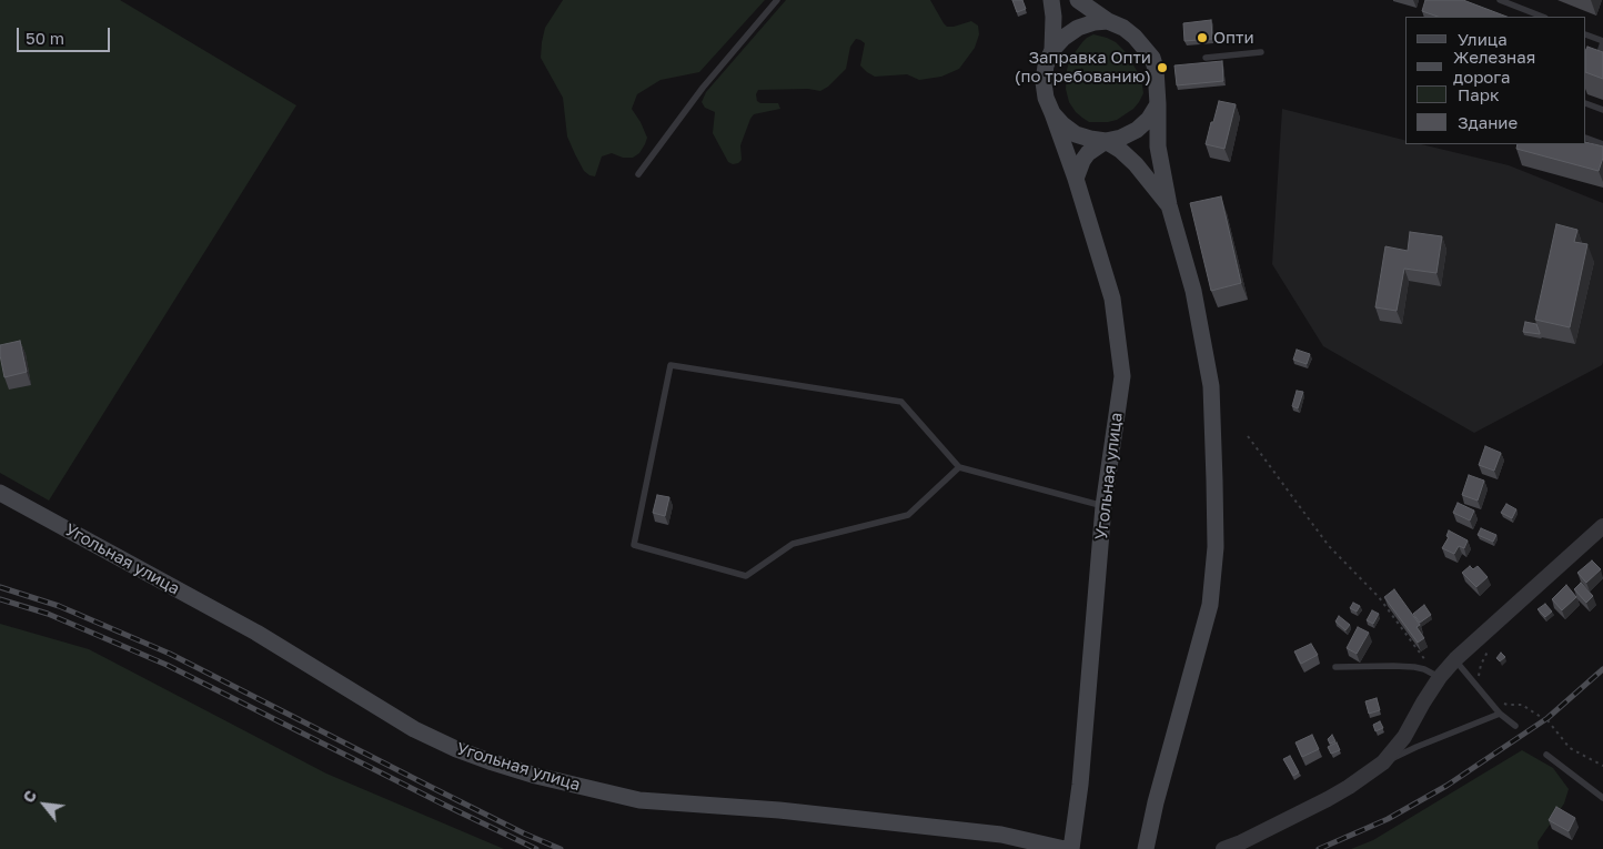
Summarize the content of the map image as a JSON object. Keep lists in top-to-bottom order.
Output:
{
  "streets": {
    "main road": ["Угольная улица"]
  },
  "places": ["Опти", "Заправка Опти (по требованию)"],
  "legend": [
    "Улица",
    "Железная дорога",
    "Парк",
    "Здание"
  ],
  "scale_bar": "50 m",
  "north": "top left"
}
